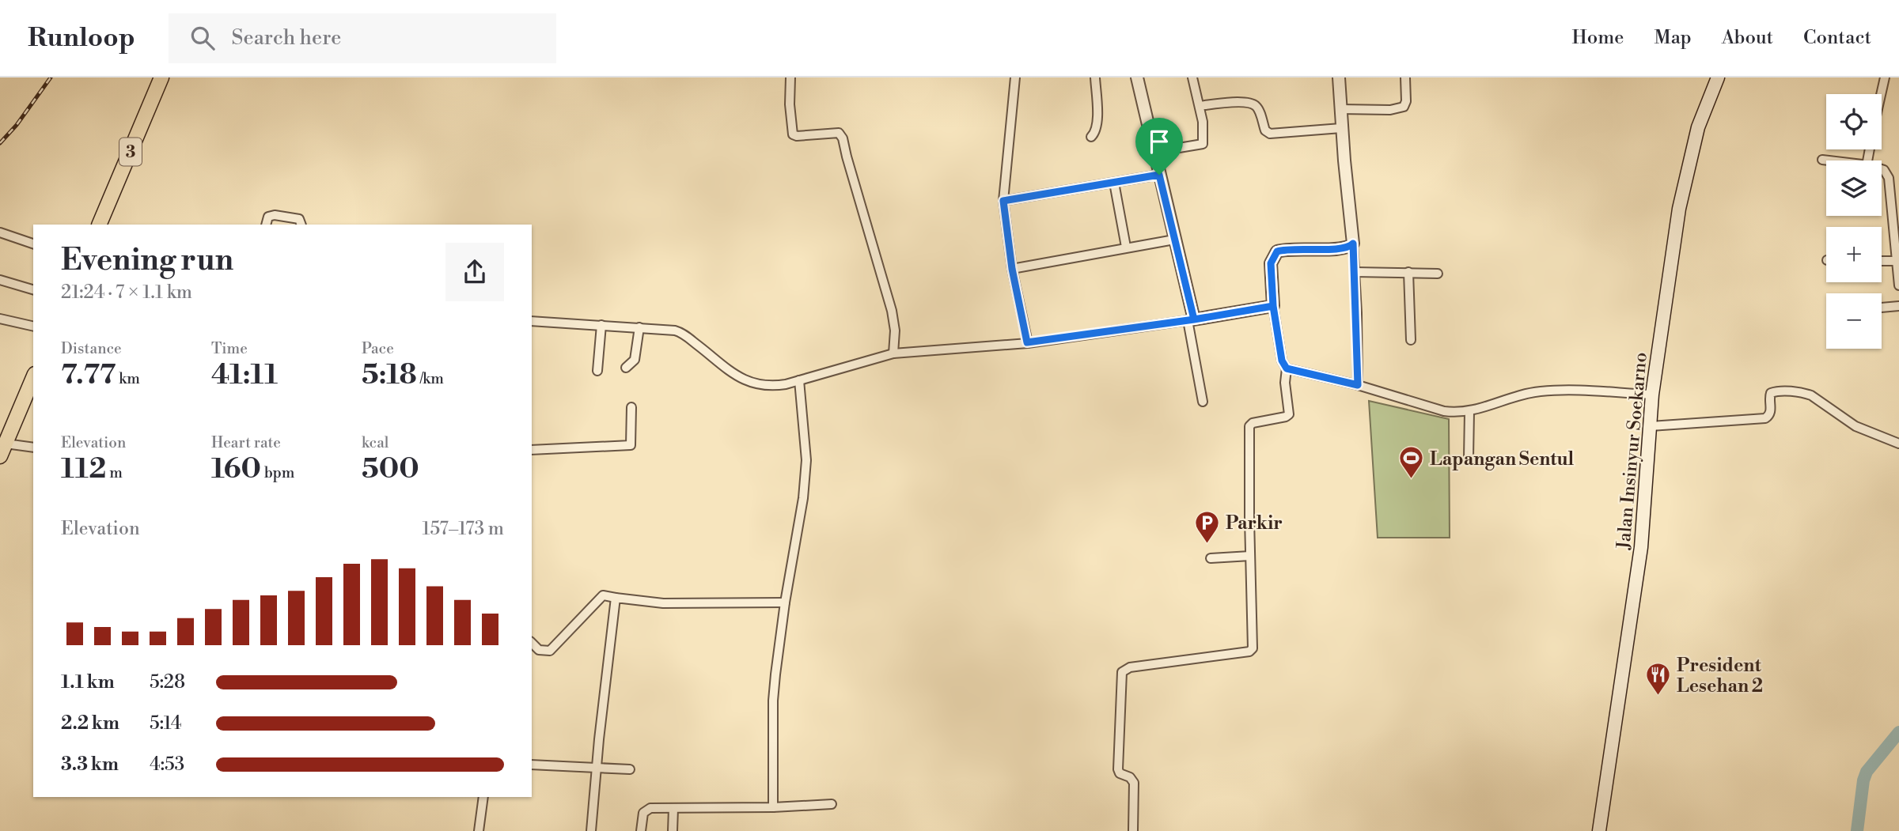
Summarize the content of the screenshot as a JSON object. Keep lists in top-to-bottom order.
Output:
{
  "streets": {
    "highway": ["3"],
    "main road": ["Jalan Insinyur Soekarno"]
  },
  "places": {
    "sports": ["Lapangan Sentul"],
    "parking": ["Parkir"],
    "restaurant": ["President Lesehan 2"]
  },
  "page": {
    "header": "Runloop",
    "search": "Search here",
    "nav": [
      "Home",
      "Map",
      "About",
      "Contact"
    ],
    "map_buttons": ["+", "−"],
    "heading": ["Evening run", "21:24 · 7 × 1.1 km"],
    "stats": [
      ["Distance", "7.77 km"],
      ["Time", "41:11"],
      ["Pace", "5:18 /km"],
      ["Elevation", "112 m"],
      ["Heart rate", "160 bpm"],
      ["kcal", "500"]
    ],
    "chart": ["Elevation", "157–173 m"],
    "list": [
      {
        "name": "1.1 km",
        "note": "5:28"
      },
      {
        "name": "2.2 km",
        "note": "5:14"
      },
      {
        "name": "3.3 km",
        "note": "4:53"
      }
    ]
  }
}
